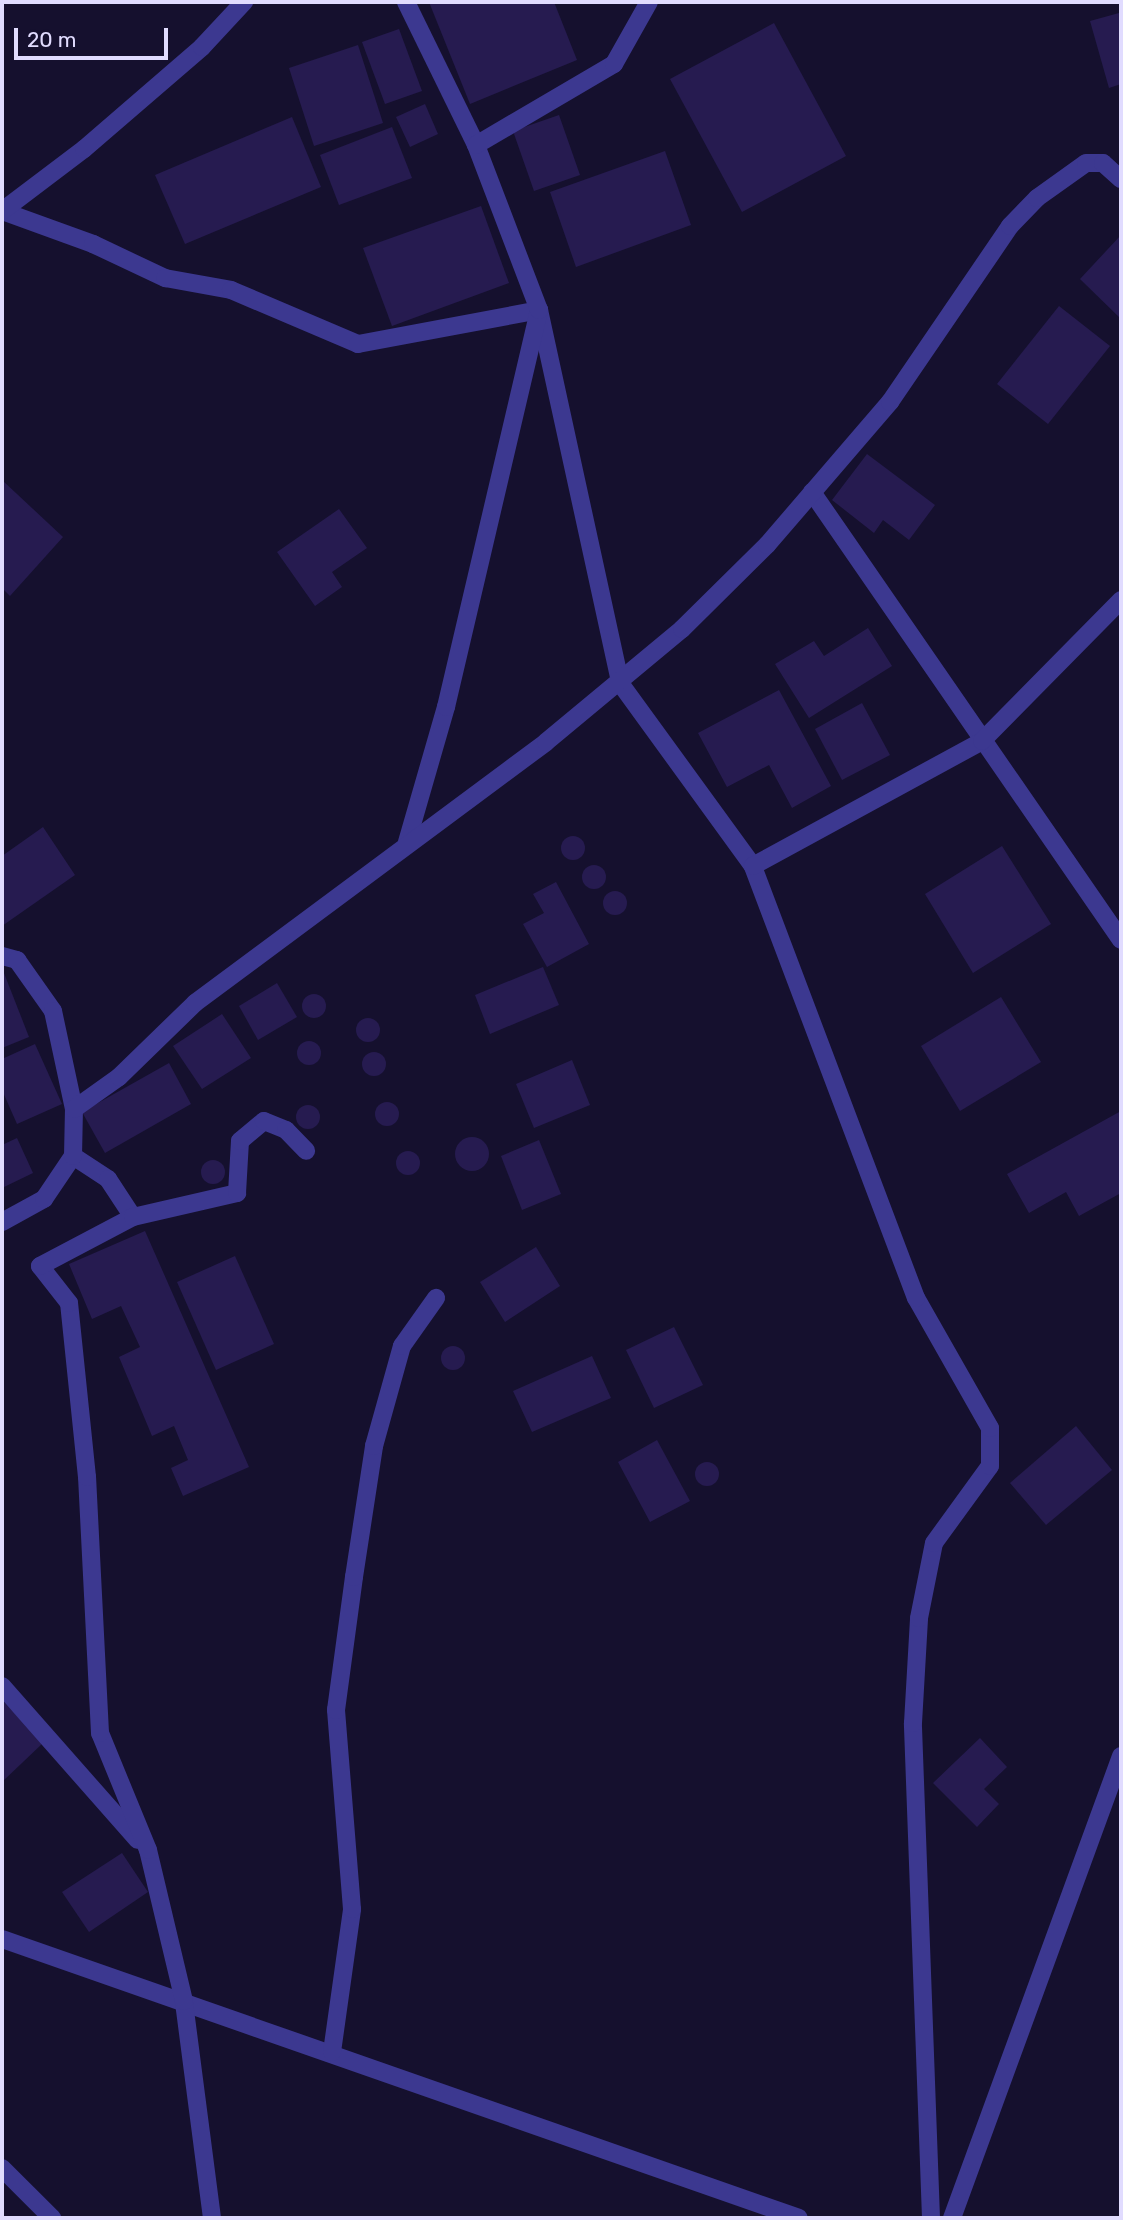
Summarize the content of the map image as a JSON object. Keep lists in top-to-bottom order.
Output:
{
  "scale_bar": "20 m"
}
